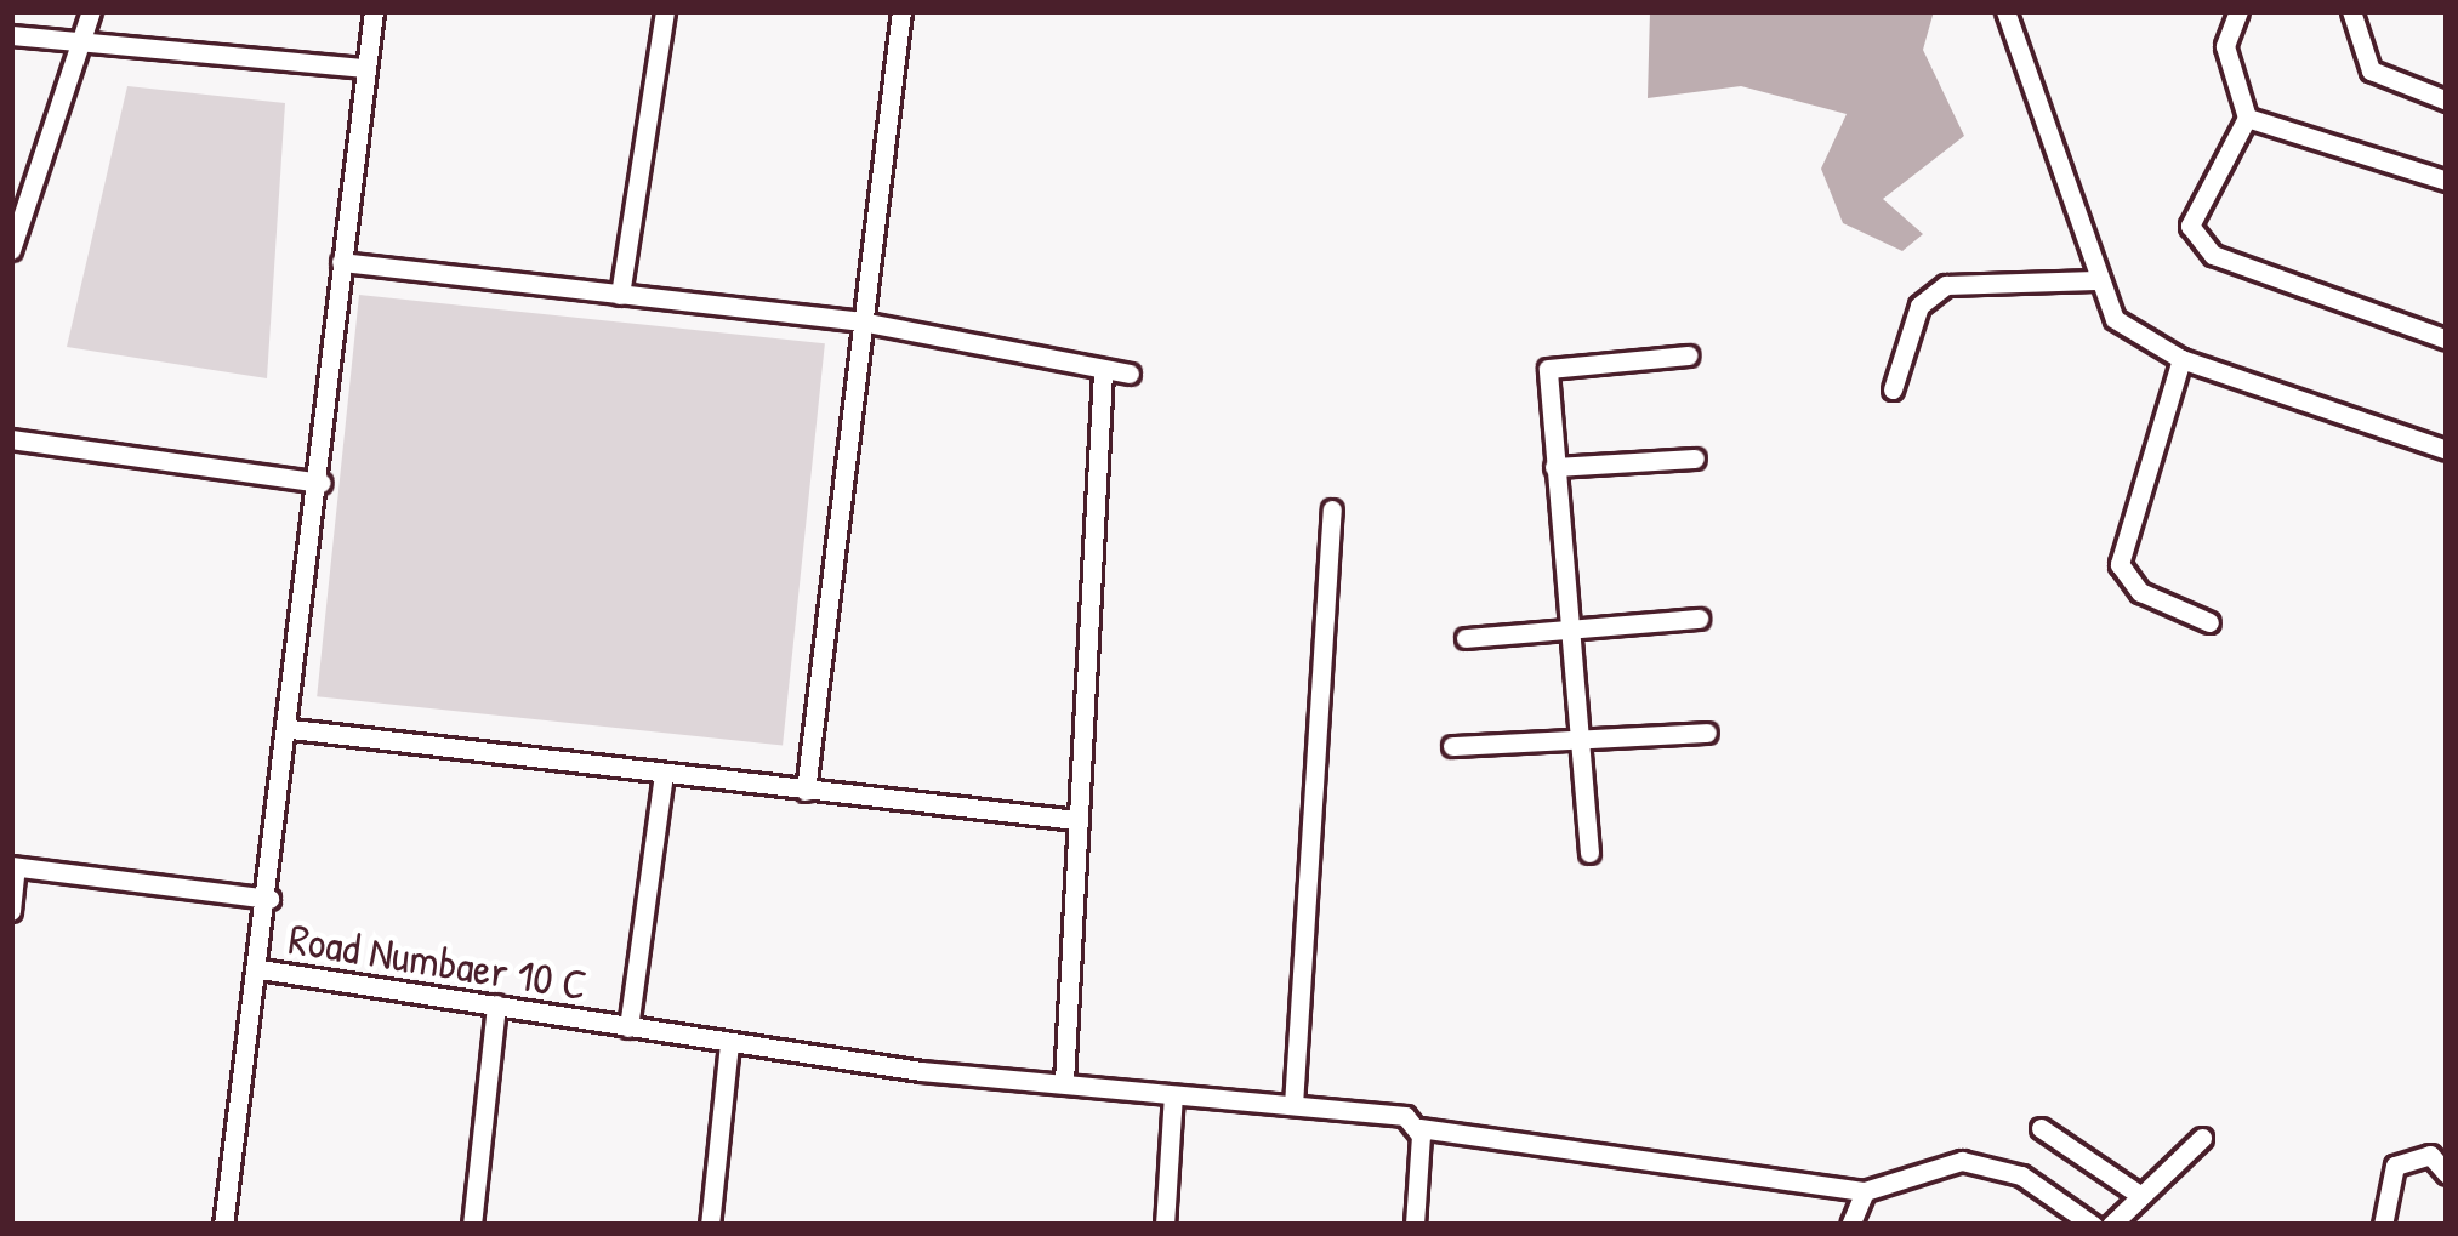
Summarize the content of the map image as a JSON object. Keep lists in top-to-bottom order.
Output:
{
  "streets": {
    "street": ["Road Numbaer 10 C"]
  }
}
